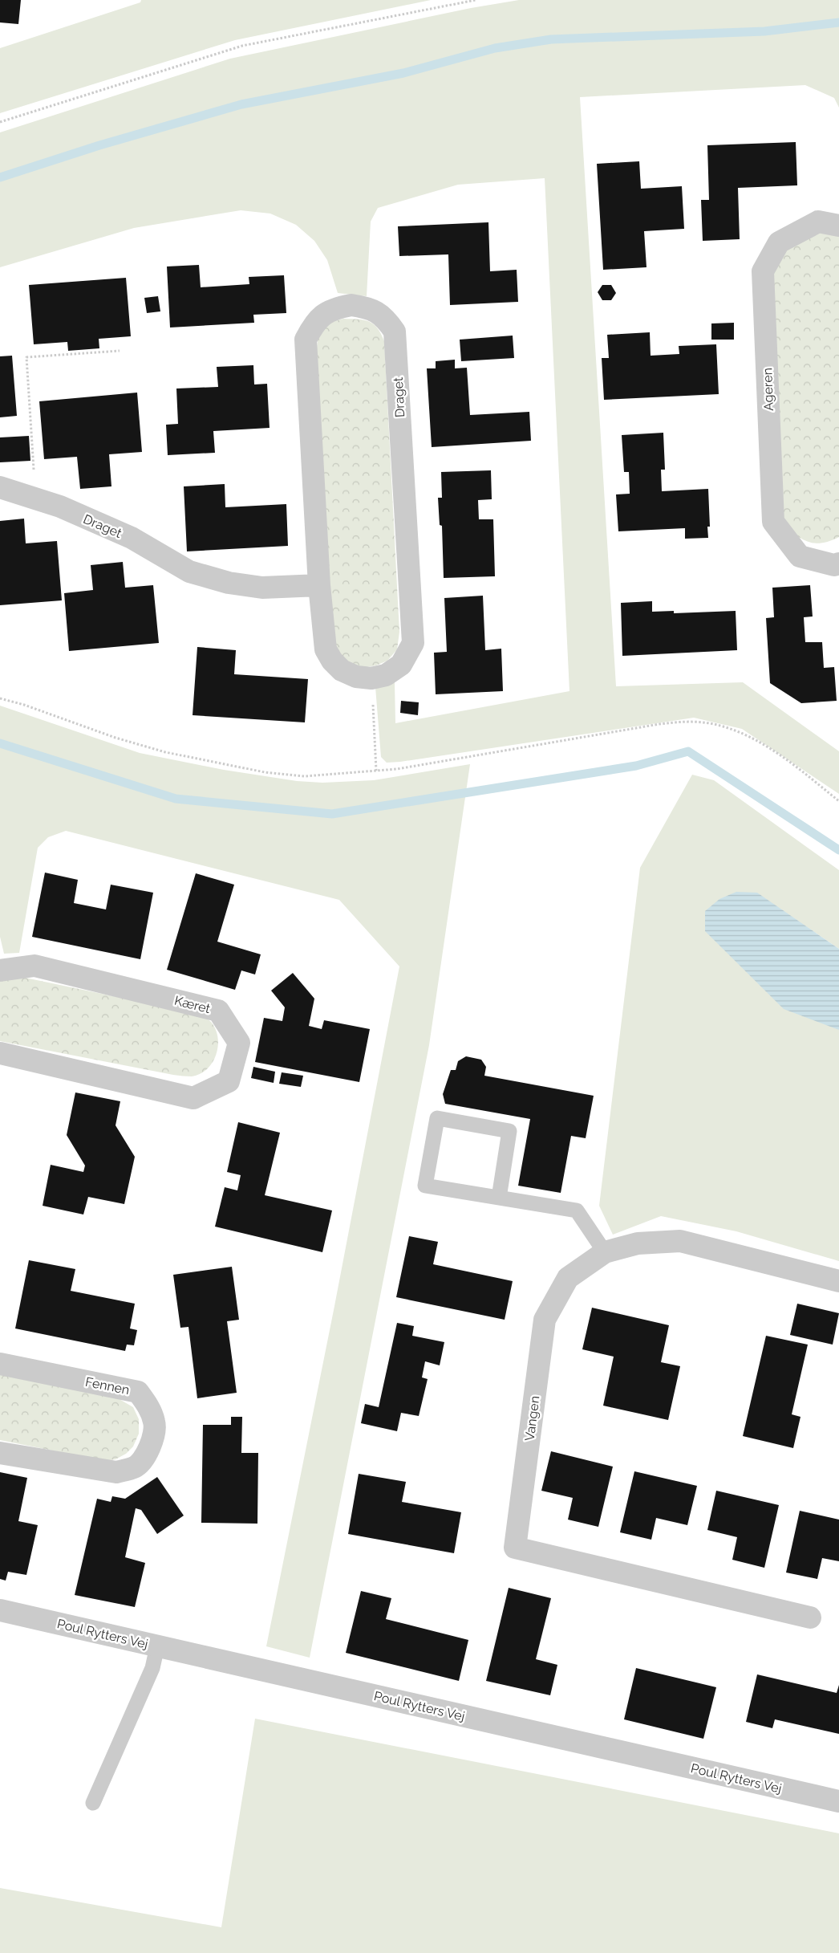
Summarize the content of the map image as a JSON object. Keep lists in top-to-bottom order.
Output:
{
  "streets": {
    "street": [
      "Ageren",
      "Draget",
      "Kæret",
      "Fennen",
      "Vangen",
      "Poul Rytters Vej"
    ]
  }
}
